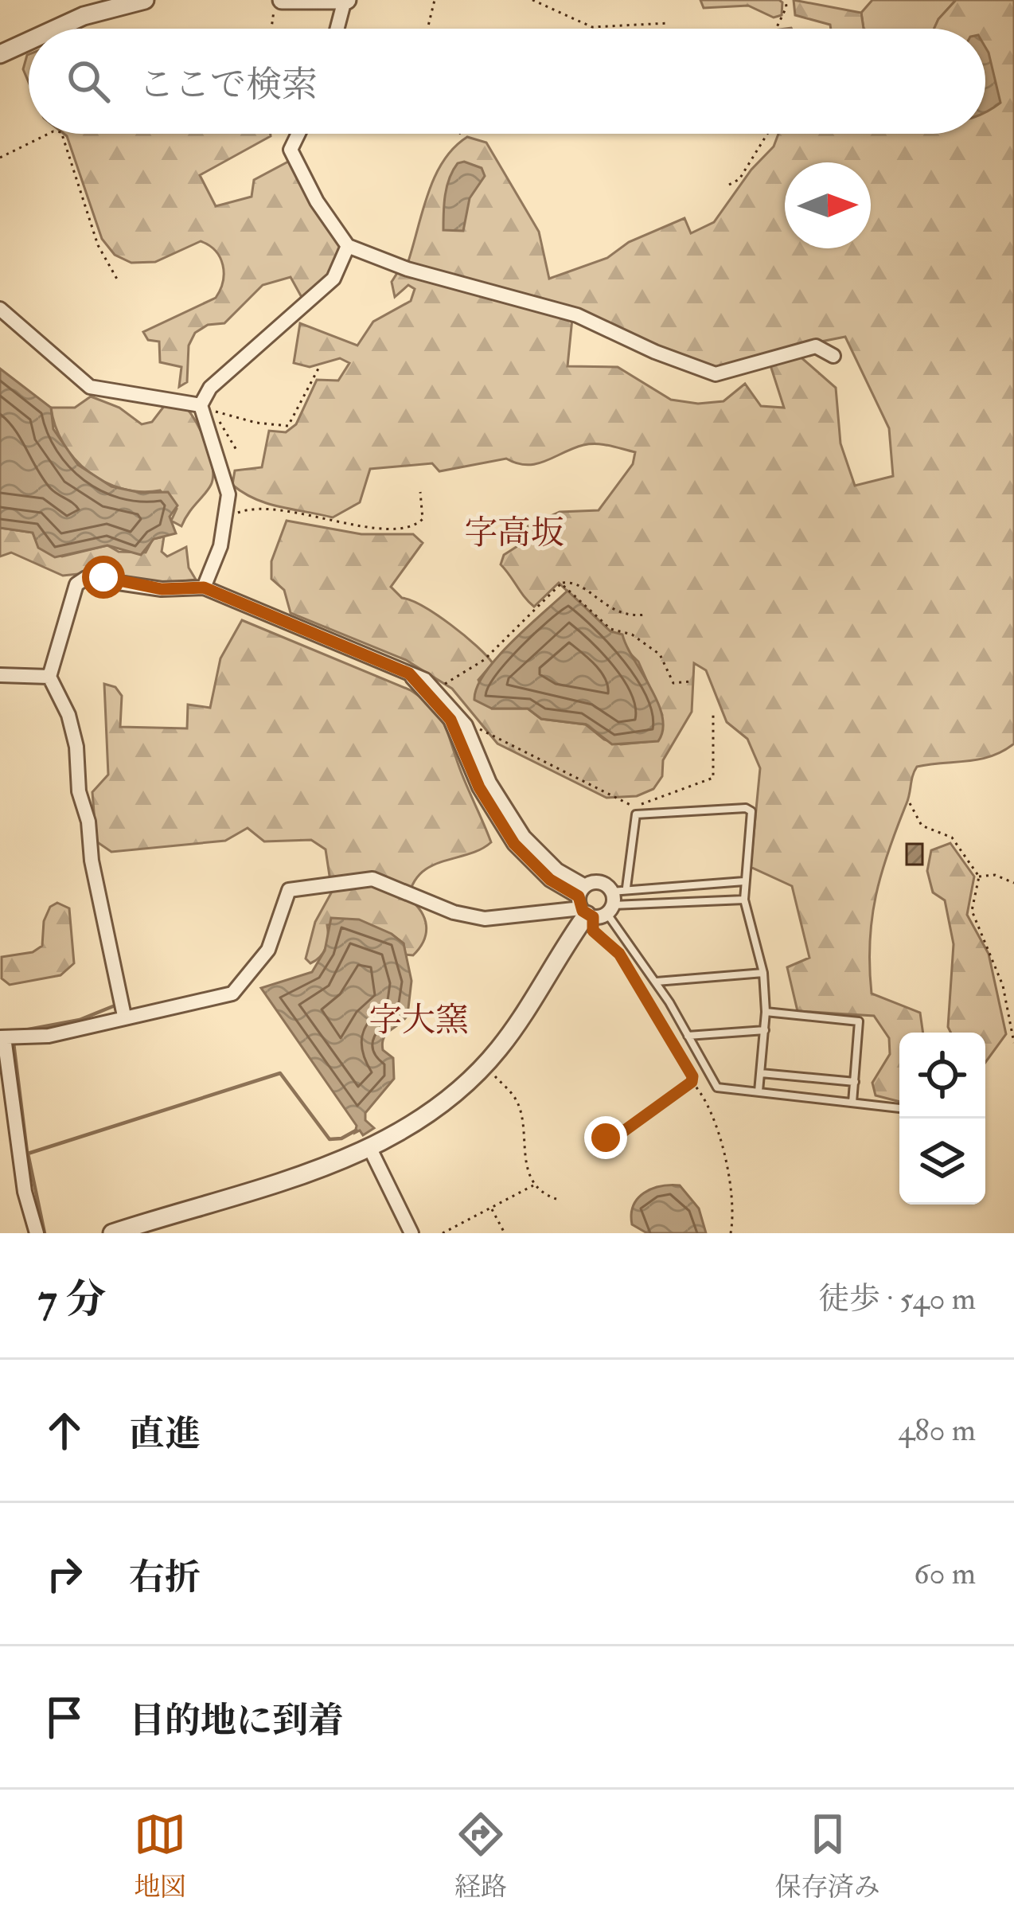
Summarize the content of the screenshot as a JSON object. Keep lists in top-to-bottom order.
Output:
{
  "districts": ["字高坂", "字大窯"],
  "north": "right",
  "page": {
    "search": "ここで検索",
    "heading": ["7 分", "徒歩 · 540 m"],
    "list": [
      ["直進", "480 m"],
      ["右折", "60 m"],
      "目的地に到着"
    ],
    "nav": ["地図", "経路", "保存済み"]
  }
}
